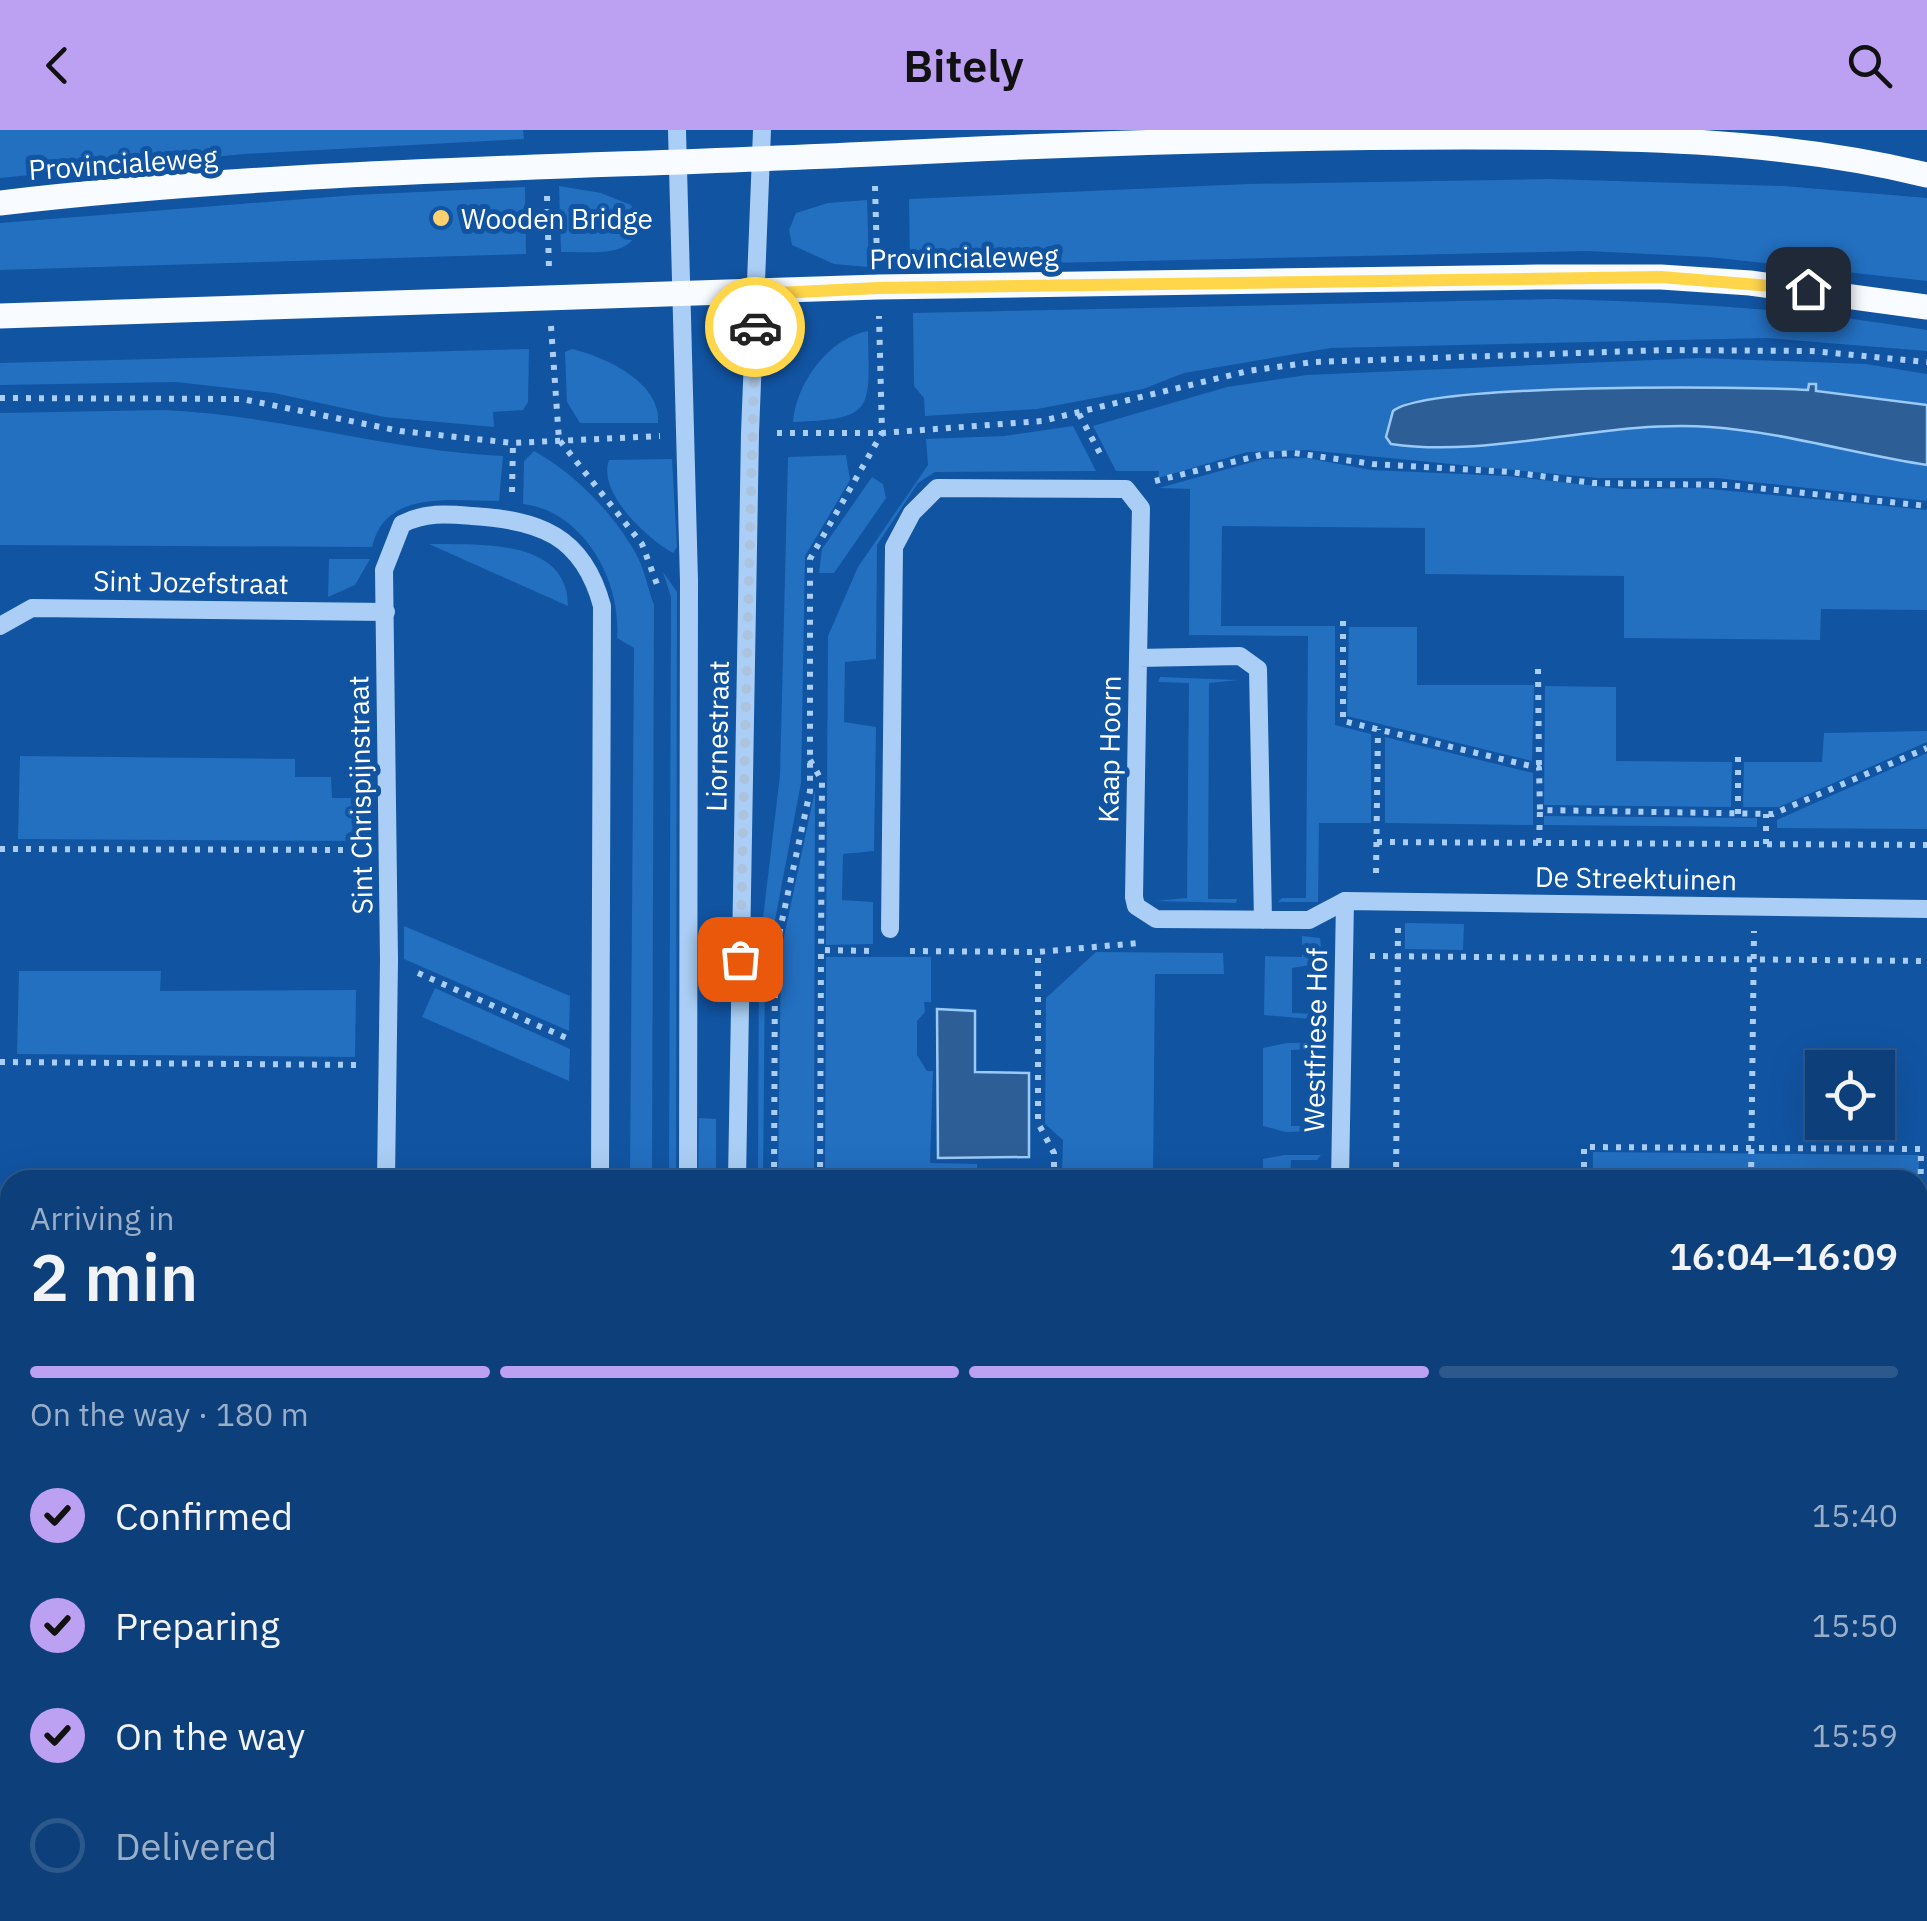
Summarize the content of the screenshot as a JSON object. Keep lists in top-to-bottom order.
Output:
{
  "streets": {
    "main road": ["Provincialeweg"],
    "street": [
      "Sint Jozefstraat",
      "Liornestraat",
      "Kaap Hoorn",
      "Sint Chrispijnstraat",
      "De Streektuinen",
      "Westfriese Hof"
    ]
  },
  "crossings": [
    ["Provincialeweg", "Liornestraat"],
    ["Sint Jozefstraat", "Sint Chrispijnstraat"],
    ["De Streektuinen", "Westfriese Hof"]
  ],
  "places": ["Wooden Bridge"],
  "page": {
    "header": "Bitely",
    "heading": ["2 min", "Arriving in", "16:04–16:09"],
    "bar": "On the way · 180 m",
    "list": [
      ["Confirmed", "15:40"],
      ["Preparing", "15:50"],
      ["On the way", "15:59"],
      "Delivered"
    ]
  }
}
